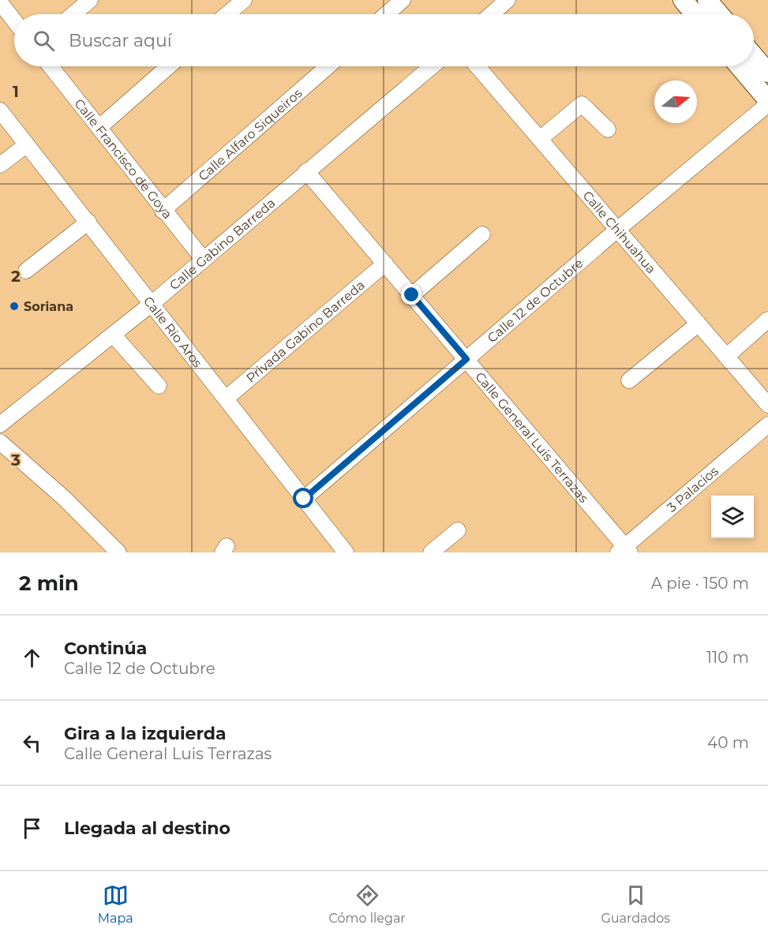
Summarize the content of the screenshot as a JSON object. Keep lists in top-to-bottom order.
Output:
{
  "streets": {
    "street": [
      "Calle Alfaro Siqueiros",
      "Calle Francisco de Goya",
      "Calle Chihuahua",
      "Calle Gabino Barreda",
      "Calle 12 de Octubre",
      "Calle Río Aros",
      "Privada Gabino Barreda",
      "Calle General Luis Terrazas",
      "3 Palacios"
    ]
  },
  "crossings": [
    ["Calle Alfaro Siqueiros", "Calle Francisco de Goya"],
    ["Calle Francisco de Goya", "Calle Gabino Barreda"],
    ["Calle Chihuahua", "Calle 12 de Octubre"],
    ["Calle Gabino Barreda", "Calle Río Aros"],
    ["Calle Gabino Barreda", "Calle General Luis Terrazas"],
    ["Calle 12 de Octubre", "Calle Río Aros"],
    ["Calle 12 de Octubre", "Calle General Luis Terrazas"],
    ["Calle Río Aros", "Privada Gabino Barreda"],
    ["Privada Gabino Barreda", "Calle General Luis Terrazas"],
    ["Calle General Luis Terrazas", "3 Palacios"]
  ],
  "places": ["Soriana"],
  "north": "right",
  "page": {
    "search": "Buscar aquí",
    "heading": ["2 min", "A pie · 150 m"],
    "list": [
      ["Continúa", "Calle 12 de Octubre", "110 m"],
      ["Gira a la izquierda", "Calle General Luis Terrazas", "40 m"],
      "Llegada al destino"
    ],
    "nav": ["Mapa", "Cómo llegar", "Guardados"]
  },
  "grid": {
    "rows": ["1", "2", "3"]
  }
}
